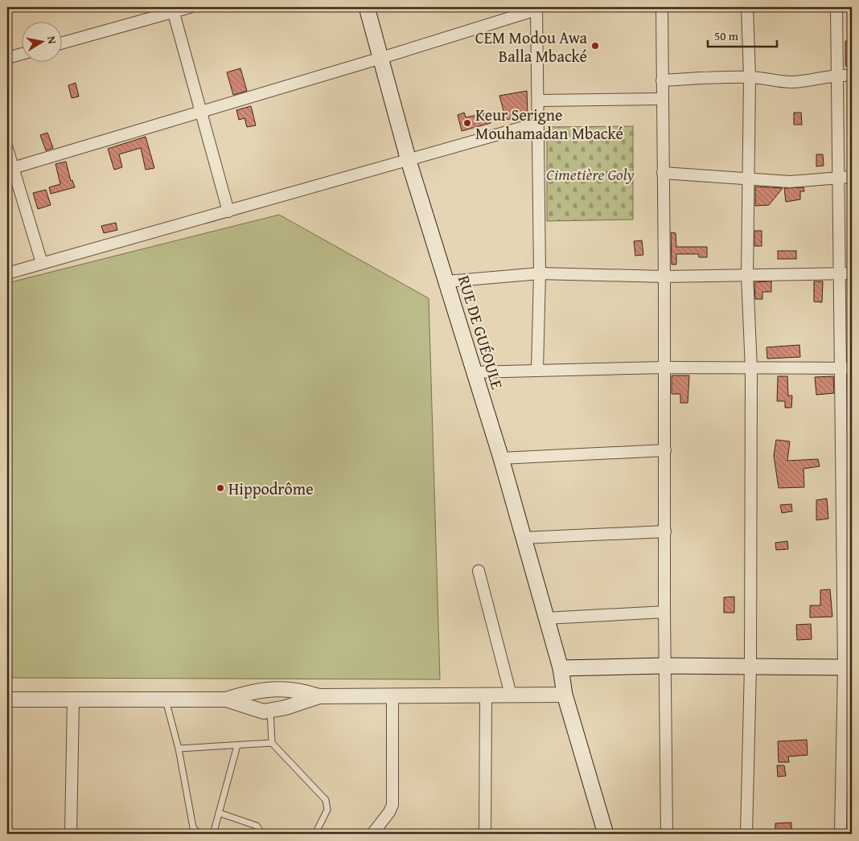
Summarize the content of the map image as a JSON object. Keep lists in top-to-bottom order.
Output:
{
  "streets": {
    "main road": ["RUE DE GUÉOULE"]
  },
  "parks": ["Cimetière Goly"],
  "places": ["CEM Modou Awa Balla Mbacké", "Keur Serigne Mouhamadan Mbacké", "Hippodrôme"],
  "scale_bar": "50 m",
  "north": "right"
}
